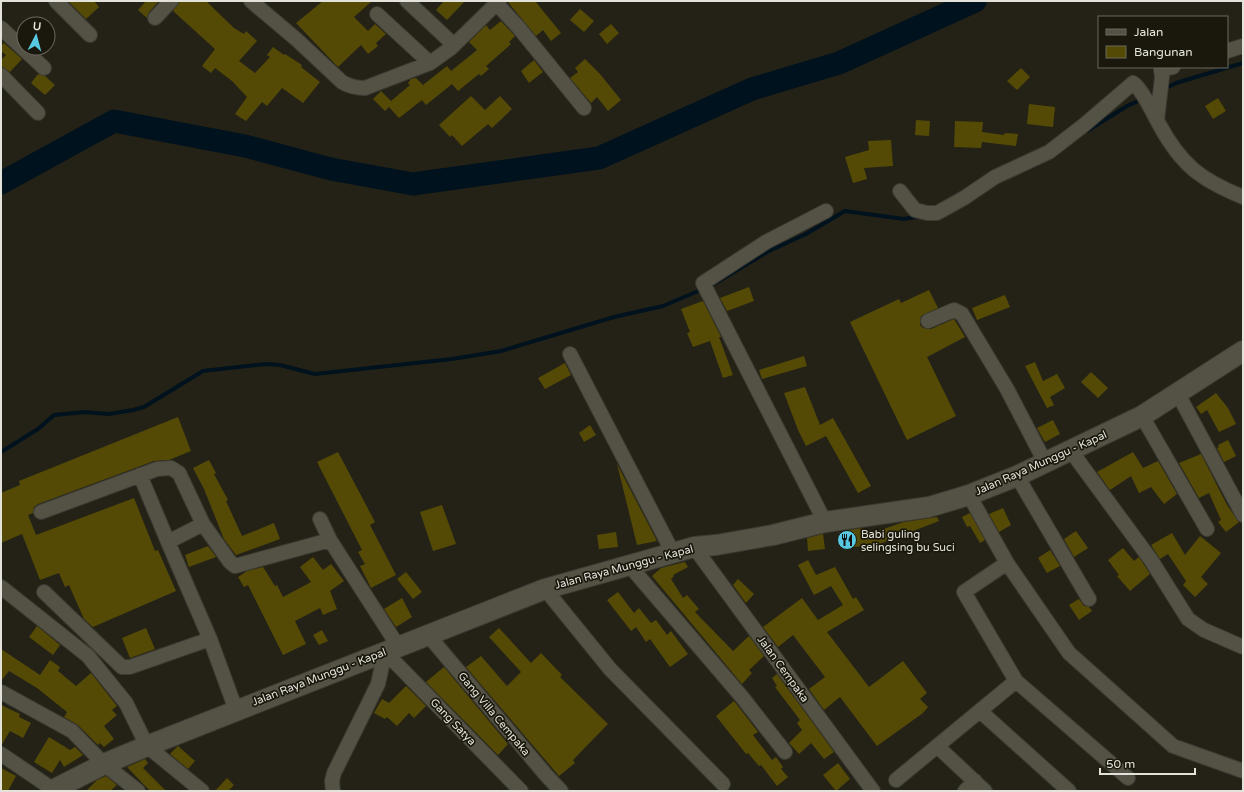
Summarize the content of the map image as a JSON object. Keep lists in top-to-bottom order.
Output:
{
  "streets": {
    "street": [
      "Jalan Raya Munggu - Kapal",
      "Jalan Cempaka",
      "Gang Villa Cempaka",
      "Gang Satya"
    ]
  },
  "crossings": [
    ["Jalan Raya Munggu - Kapal", "Jalan Cempaka"],
    ["Jalan Raya Munggu - Kapal", "Gang Villa Cempaka"],
    ["Jalan Raya Munggu - Kapal", "Gang Satya"]
  ],
  "places": {
    "restaurant": ["Babi guling selingsing bu Suci"]
  },
  "legend": ["Jalan", "Bangunan"],
  "scale_bar": "50 m",
  "north": "top"
}
